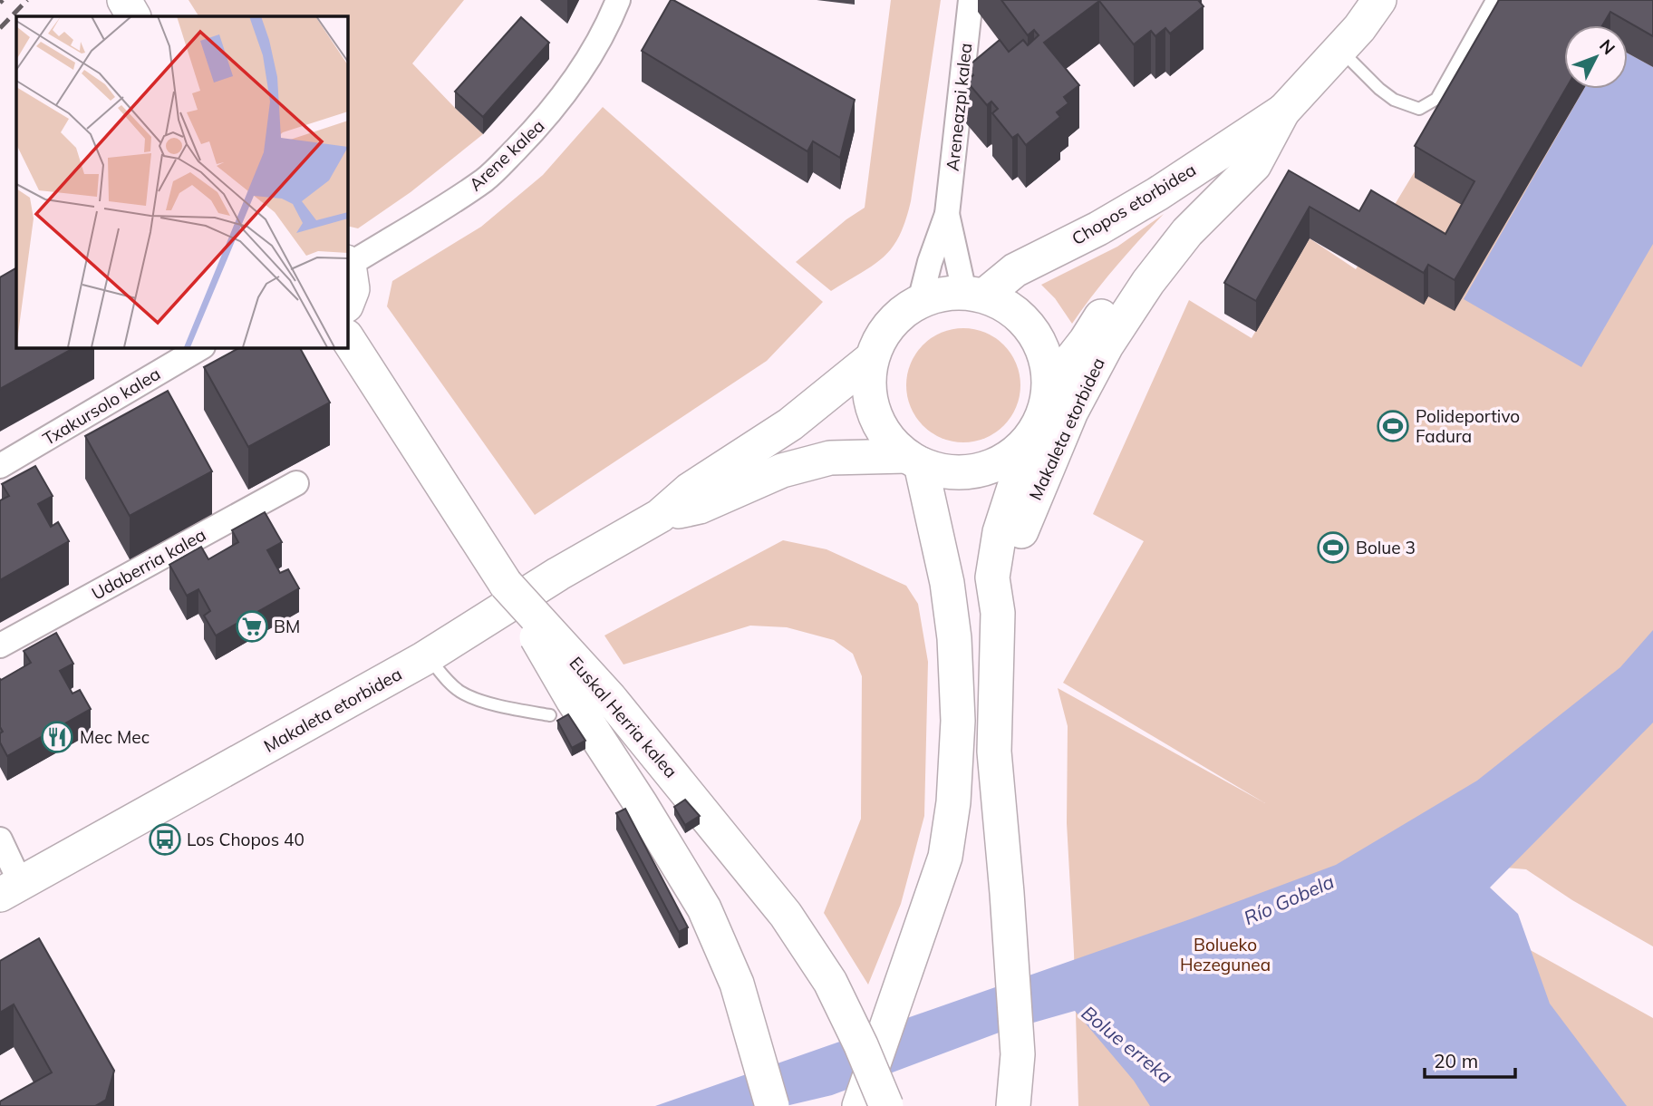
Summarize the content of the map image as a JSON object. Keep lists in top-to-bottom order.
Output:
{
  "streets": {
    "street": [
      "Areneazpi kalea",
      "Arene kalea",
      "Chopos etorbidea",
      "Txakursolo kalea",
      "Makaleta etorbidea",
      "Udaberria kalea",
      "Euskal Herria kalea"
    ]
  },
  "crossings": [
    ["Areneazpi kalea", "Chopos etorbidea"],
    ["Areneazpi kalea", "Makaleta etorbidea"],
    ["Chopos etorbidea", "Makaleta etorbidea"]
  ],
  "water": ["Río Gobela", "Bolue erreka"],
  "parks": ["Bolueko Hezegunea"],
  "places": {
    "sports": ["Polideportivo Fadura", "Bolue 3"],
    "supermarket": ["BM"],
    "restaurant": ["Mec Mec"],
    "bus stop": ["Los Chopos 40"]
  },
  "scale_bar": "20 m",
  "north": "top right"
}
